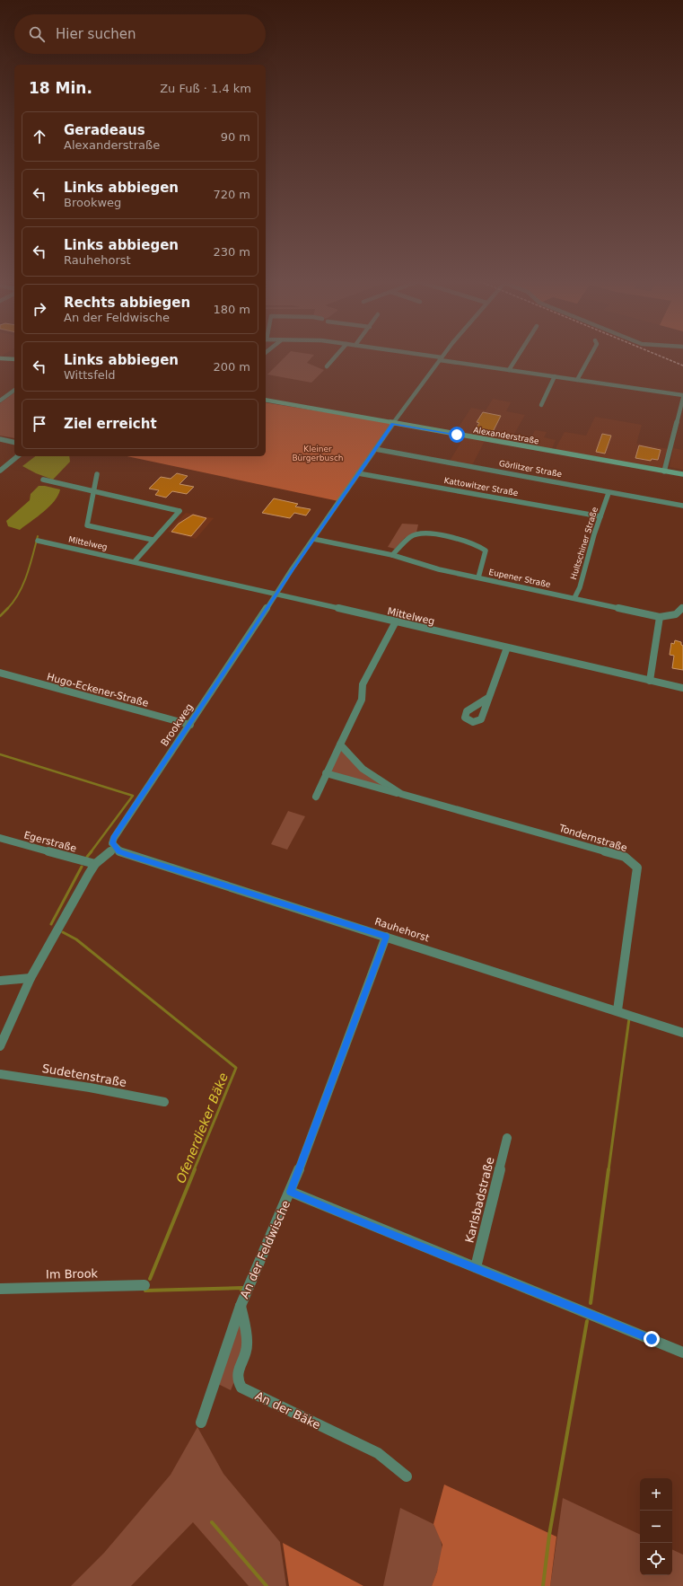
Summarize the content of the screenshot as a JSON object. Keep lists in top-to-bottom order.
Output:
{
  "streets": {
    "main road": ["Alexanderstraße"],
    "street": [
      "Görlitzer Straße",
      "Kattowitzer Straße",
      "Mittelweg",
      "Hultschiner Straße",
      "Eupener Straße",
      "Hugo-Eckener-Straße",
      "Brookweg",
      "Tondernstraße",
      "Egerstraße",
      "Rauhehorst",
      "Sudetenstraße",
      "Karlsbadstraße",
      "An der Feldwische",
      "Im Brook",
      "An der Bäke"
    ]
  },
  "crossings": [
    ["Alexanderstraße", "Brookweg"],
    ["Görlitzer Straße", "Hultschiner Straße"],
    ["Görlitzer Straße", "Brookweg"],
    ["Kattowitzer Straße", "Hultschiner Straße"],
    ["Kattowitzer Straße", "Brookweg"],
    ["Mittelweg", "Brookweg"],
    ["Hultschiner Straße", "Eupener Straße"],
    ["Eupener Straße", "Brookweg"],
    ["Hugo-Eckener-Straße", "Brookweg"],
    ["Brookweg", "Rauhehorst"],
    ["Tondernstraße", "Rauhehorst"],
    ["Rauhehorst", "An der Feldwische"],
    ["An der Feldwische", "An der Bäke"]
  ],
  "water": ["Ofenerdieker Bäke"],
  "parks": ["Kleiner Bürgerbusch"],
  "page": {
    "search": "Hier suchen",
    "heading": ["18 Min.", "Zu Fuß · 1.4 km"],
    "list": [
      ["Geradeaus", "Alexanderstraße", "90 m"],
      ["Links abbiegen", "Brookweg", "720 m"],
      ["Links abbiegen", "Rauhehorst", "230 m"],
      ["Rechts abbiegen", "An der Feldwische", "180 m"],
      ["Links abbiegen", "Wittsfeld", "200 m"],
      "Ziel erreicht"
    ],
    "map_buttons": ["+", "−"]
  }
}
